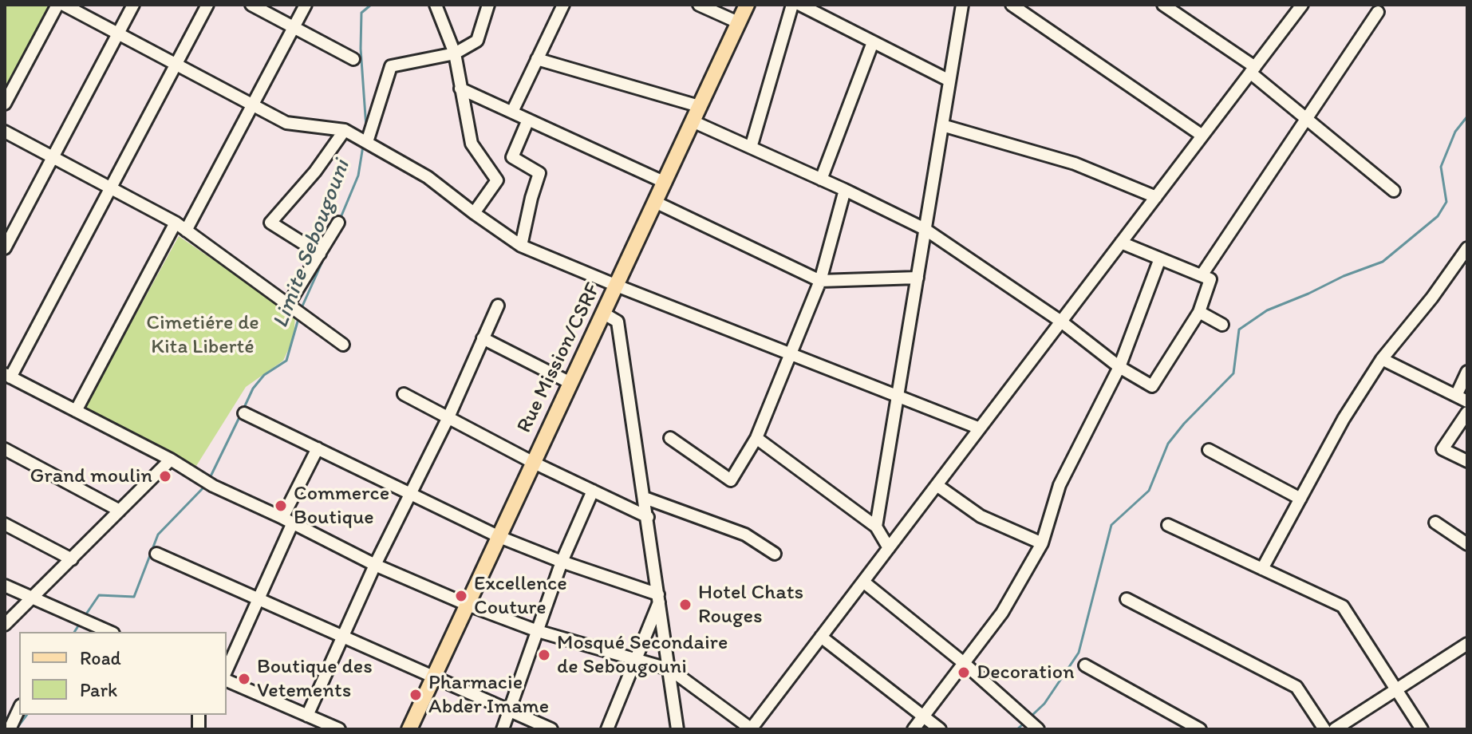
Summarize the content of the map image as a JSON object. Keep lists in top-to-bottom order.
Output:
{
  "streets": {
    "main road": ["Rue Mission/CSRF"]
  },
  "water": ["Limite Sebougouni"],
  "parks": ["Cimetiére de Kita Liberté"],
  "places": [
    "Grand moulin",
    "Commerce Boutique",
    "Excellence Couture",
    "Hotel Chats Rouges",
    "Mosqué Secondaire de Sebougouni",
    "Decoration",
    "Boutique des Vetements",
    "Pharmacie Abder Imame"
  ],
  "legend": ["Road", "Park"]
}
